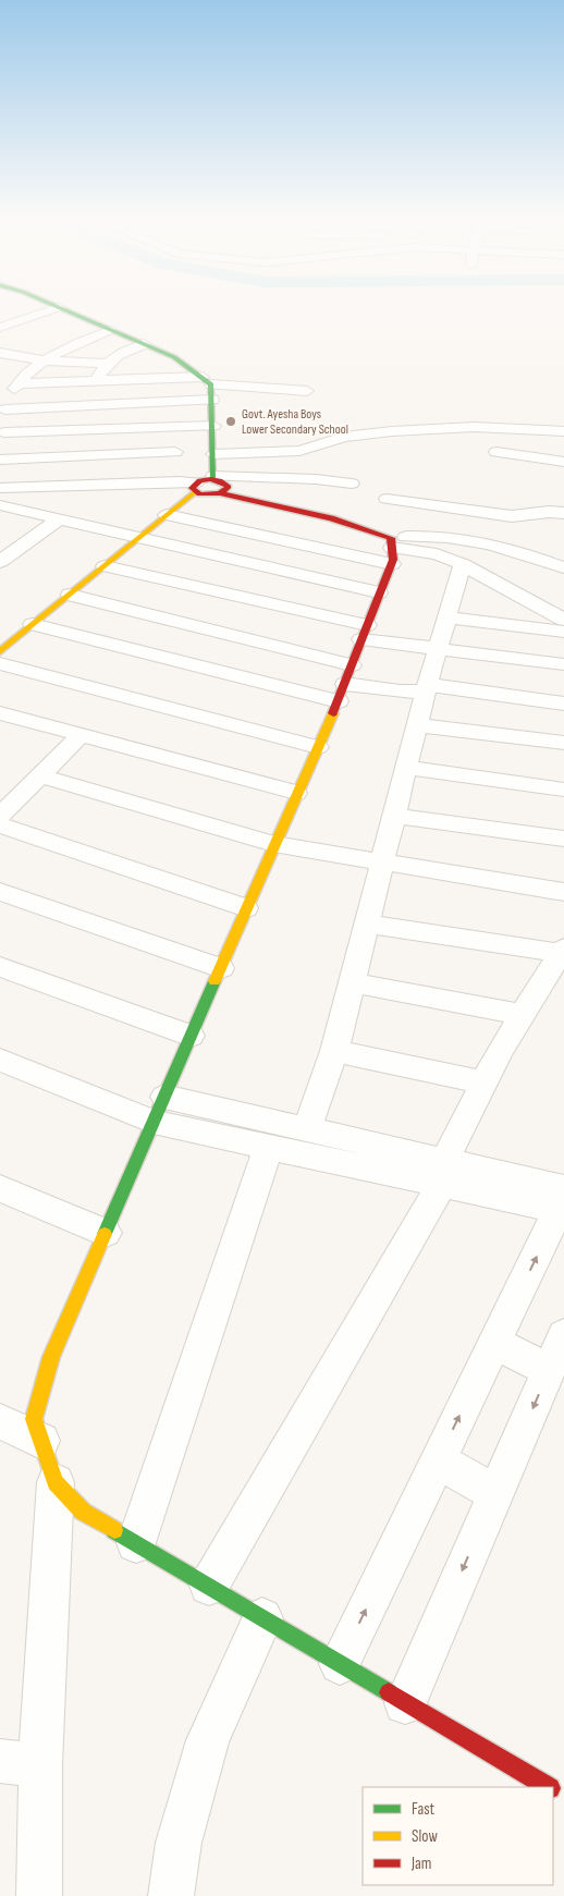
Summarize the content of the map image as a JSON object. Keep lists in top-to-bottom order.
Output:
{
  "places": ["Govt. Ayesha Boys Lower Secondary School"],
  "legend": ["Fast", "Slow", "Jam"]
}
